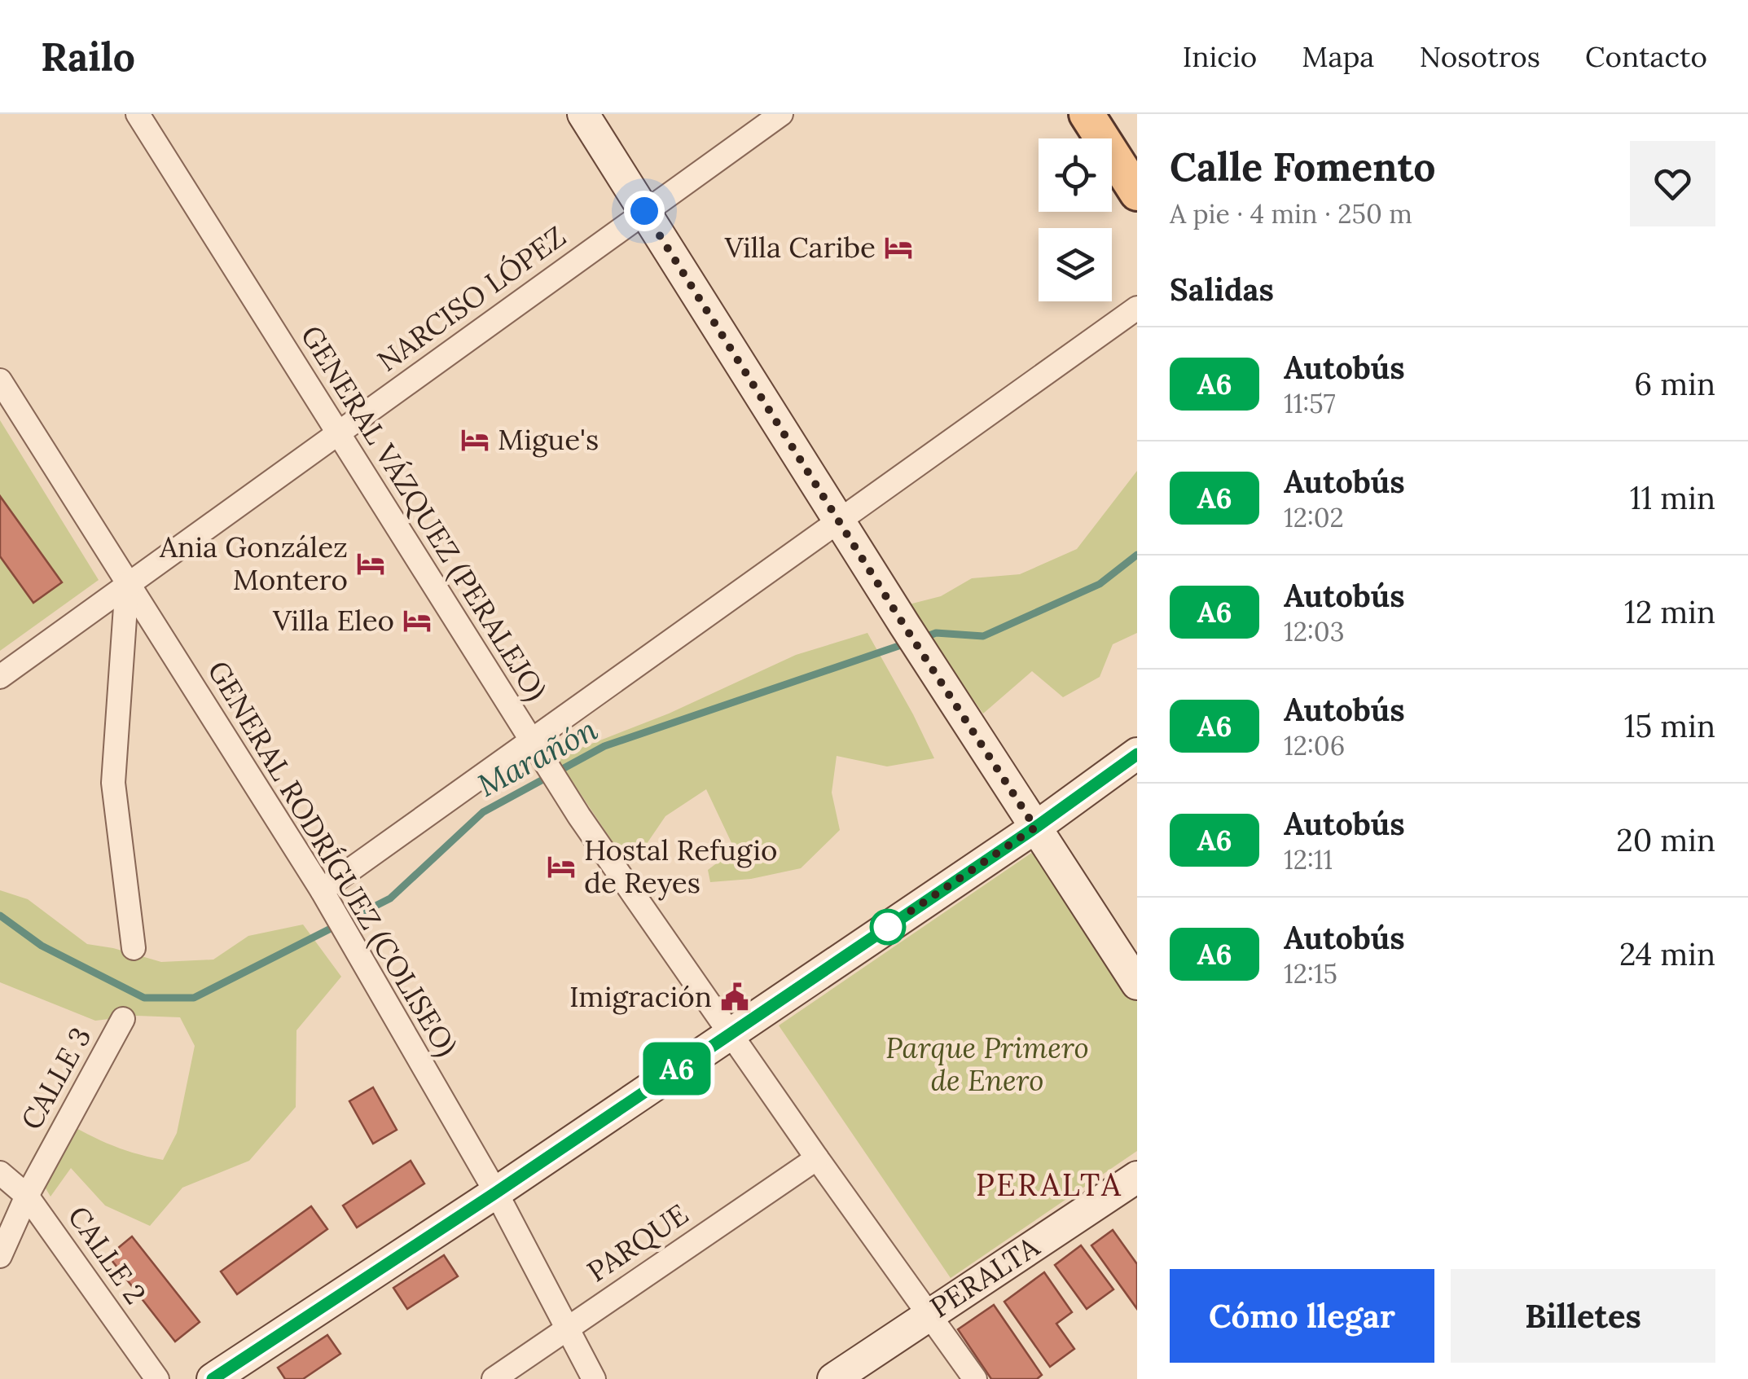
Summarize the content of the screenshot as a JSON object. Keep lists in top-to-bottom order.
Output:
{
  "streets": {
    "street": [
      "NARCISO LÓPEZ",
      "GENERAL VÁZQUEZ (PERALEJO)",
      "GENERAL RODRÍGUEZ (COLISEO)",
      "CALLE 3",
      "PARQUE",
      "CALLE 2",
      "PERALTA"
    ]
  },
  "crossings": [
    ["NARCISO LÓPEZ", "GENERAL VÁZQUEZ (PERALEJO)"],
    ["NARCISO LÓPEZ", "GENERAL RODRÍGUEZ (COLISEO)"],
    ["GENERAL VÁZQUEZ (PERALEJO)", "PARQUE"],
    ["GENERAL VÁZQUEZ (PERALEJO)", "PERALTA"],
    ["GENERAL RODRÍGUEZ (COLISEO)", "PARQUE"],
    ["CALLE 3", "CALLE 2"]
  ],
  "districts": ["PERALTA"],
  "water": ["Marañón"],
  "parks": ["Parque Primero de Enero"],
  "places": {
    "hotel": [
      "Villa Caribe",
      "Migue's",
      "Ania González Montero",
      "Villa Eleo",
      "Hostal Refugio de Reyes"
    ],
    "public building": ["Imigración"]
  },
  "lines": ["bus line A6"],
  "page": {
    "header": "Railo",
    "nav": [
      "Inicio",
      "Mapa",
      "Nosotros",
      "Contacto"
    ],
    "on_map": "A6",
    "heading": [
      ["Calle Fomento", "A pie · 4 min · 250 m"],
      "Salidas"
    ],
    "list": [
      {
        "mark": "A6",
        "name": "Autobús",
        "note": "11:57",
        "value": "6 min"
      },
      {
        "mark": "A6",
        "name": "Autobús",
        "note": "12:02",
        "value": "11 min"
      },
      {
        "mark": "A6",
        "name": "Autobús",
        "note": "12:03",
        "value": "12 min"
      },
      {
        "mark": "A6",
        "name": "Autobús",
        "note": "12:06",
        "value": "15 min"
      },
      {
        "mark": "A6",
        "name": "Autobús",
        "note": "12:11",
        "value": "20 min"
      },
      {
        "mark": "A6",
        "name": "Autobús",
        "note": "12:15",
        "value": "24 min"
      }
    ],
    "buttons": ["Cómo llegar", "Billetes"]
  }
}
